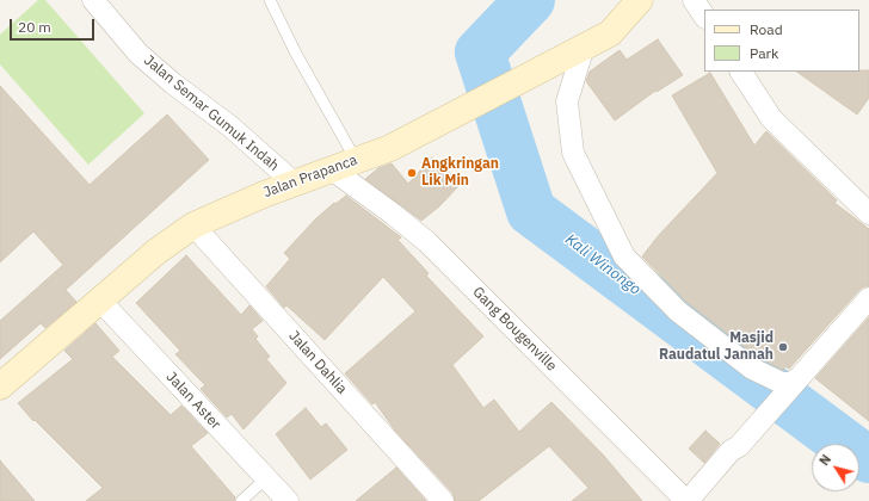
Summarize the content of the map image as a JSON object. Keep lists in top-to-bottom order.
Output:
{
  "streets": {
    "street": [
      "Jalan Semar Gumuk Indah",
      "Jalan Prapanca",
      "Gang Bougenville",
      "Jalan Dahlia",
      "Jalan Aster"
    ]
  },
  "crossings": [
    ["Jalan Semar Gumuk Indah", "Jalan Prapanca"],
    ["Jalan Prapanca", "Gang Bougenville"],
    ["Jalan Prapanca", "Jalan Dahlia"],
    ["Jalan Prapanca", "Jalan Aster"]
  ],
  "water": ["Kali Winongo"],
  "places": ["Angkringan Lik Min", "Masjid Raudatul Jannah"],
  "legend": ["Road", "Park"],
  "scale_bar": "20 m",
  "north": "top left"
}
